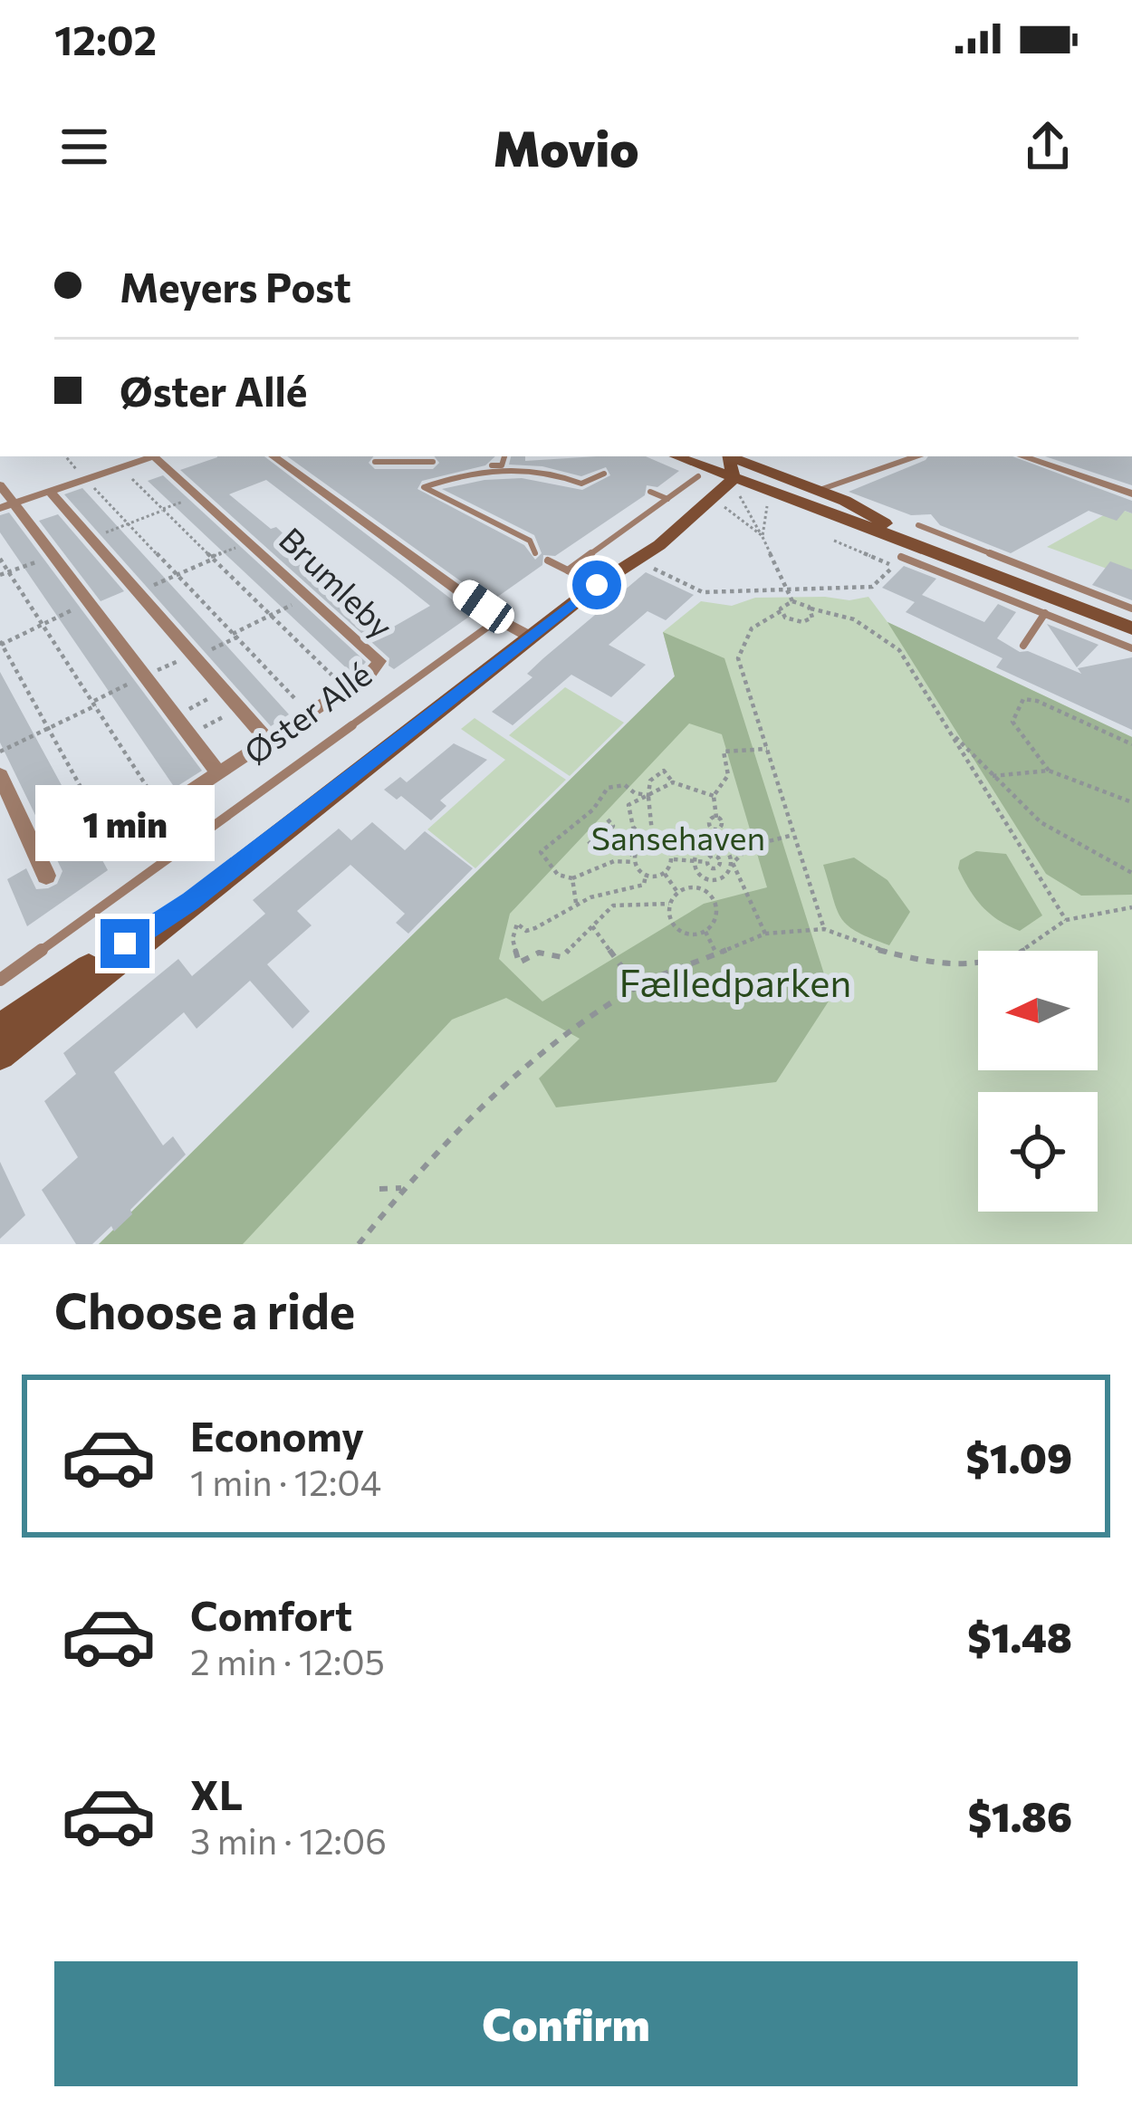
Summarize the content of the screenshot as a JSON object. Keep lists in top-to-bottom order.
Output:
{
  "streets": {
    "street": ["Brumleby"],
    "lane": ["Øster Allé"]
  },
  "parks": ["Sansehaven", "Fælledparken"],
  "north": "left",
  "page": {
    "status": "12:02",
    "header": "Movio",
    "banner": ["Meyers Post", "Øster Allé"],
    "bubble": "1 min",
    "heading": "Choose a ride",
    "list": [
      {
        "name": "Economy",
        "note": "1 min · 12:04",
        "value": "$1.09"
      },
      {
        "name": "Comfort",
        "note": "2 min · 12:05",
        "value": "$1.48"
      },
      {
        "name": "XL",
        "note": "3 min · 12:06",
        "value": "$1.86"
      }
    ],
    "buttons": "Confirm"
  }
}
